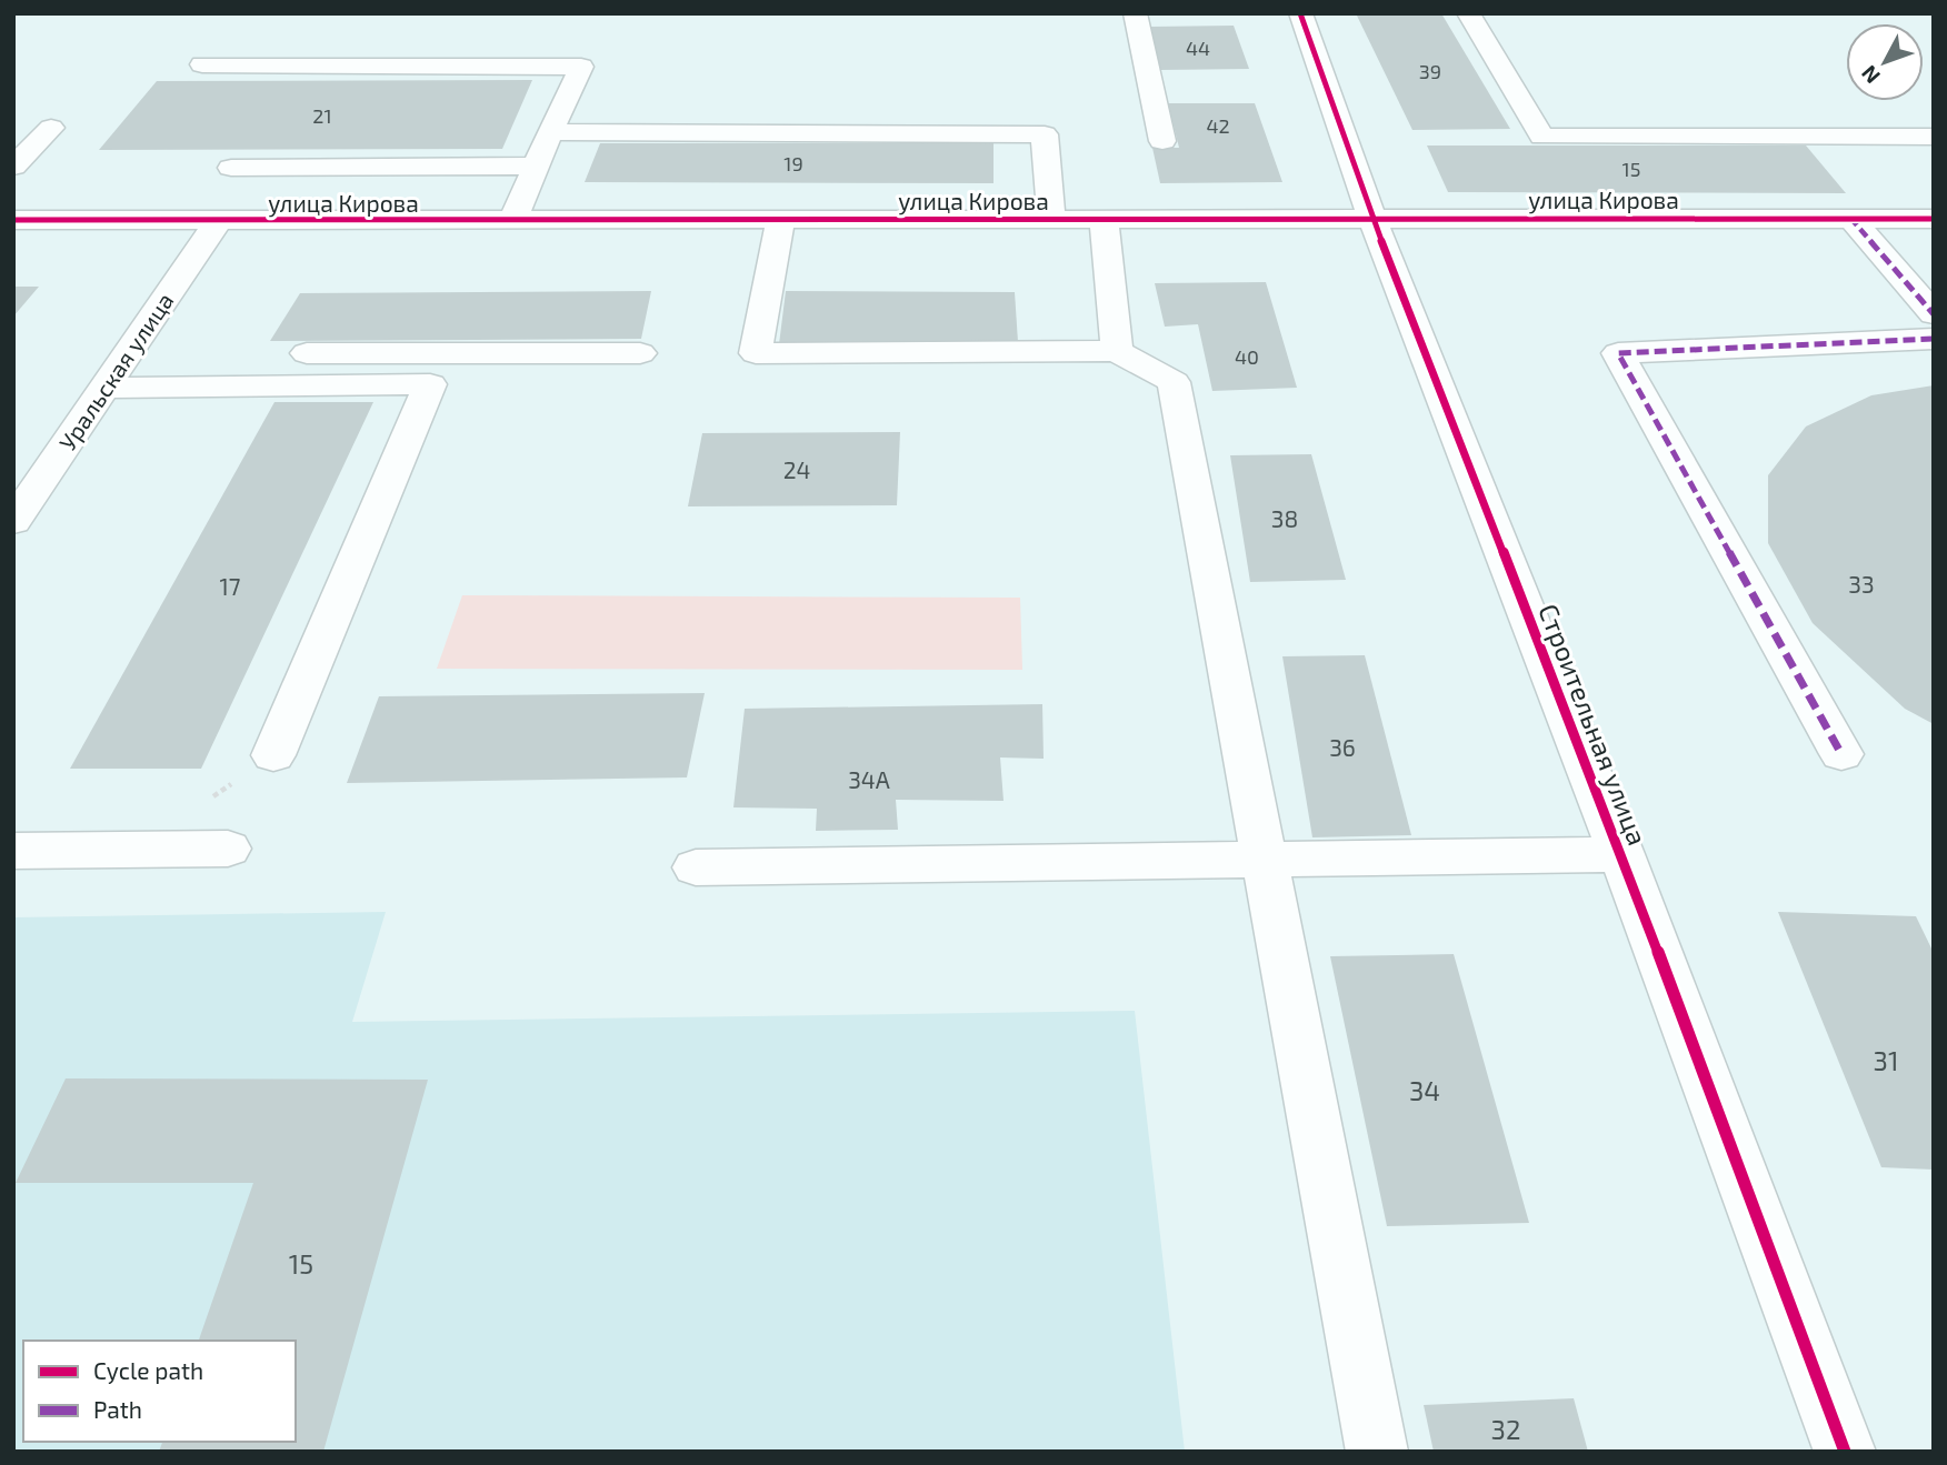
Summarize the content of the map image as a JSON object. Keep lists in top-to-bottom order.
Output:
{
  "streets": {
    "street": ["улица Кирова", "Уральская улица", "Строительная улица"]
  },
  "crossings": [
    ["улица Кирова", "Уральская улица"],
    ["улица Кирова", "Строительная улица"]
  ],
  "house_numbers": [
    "44",
    "39",
    "21",
    "42",
    "19",
    "15",
    "40",
    "24",
    "38",
    "33",
    "17",
    "36",
    "34А",
    "31",
    "34",
    "15",
    "32"
  ],
  "legend": ["Cycle path", "Path"],
  "north": "bottom left"
}
